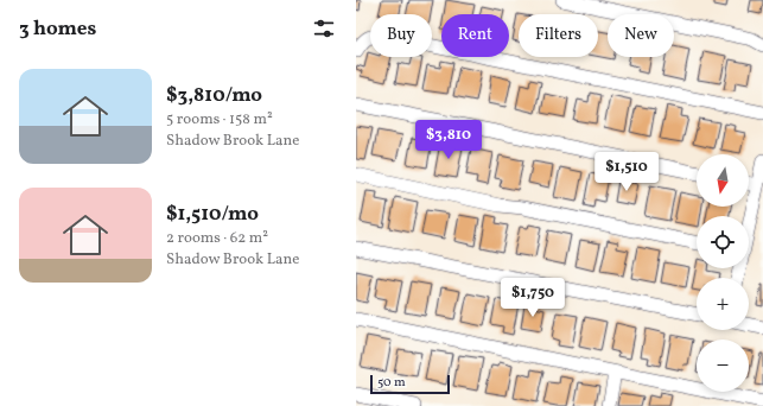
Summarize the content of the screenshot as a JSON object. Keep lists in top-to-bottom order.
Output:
{
  "scale_bar": "50 m",
  "north": "bottom",
  "page": {
    "heading": "3 homes",
    "chip": [
      "Buy",
      "Rent",
      "Filters",
      "New"
    ],
    "list": [
      {
        "name": "$3,810/mo",
        "note": "5 rooms · 158 m² · Shadow Brook Lane"
      },
      {
        "name": "$1,510/mo",
        "note": "2 rooms · 62 m² · Shadow Brook Lane"
      }
    ],
    "price": ["$3,810", "$1,510", "$1,750"],
    "map_buttons": ["+", "−"],
    "scale": "50 m"
  }
}
